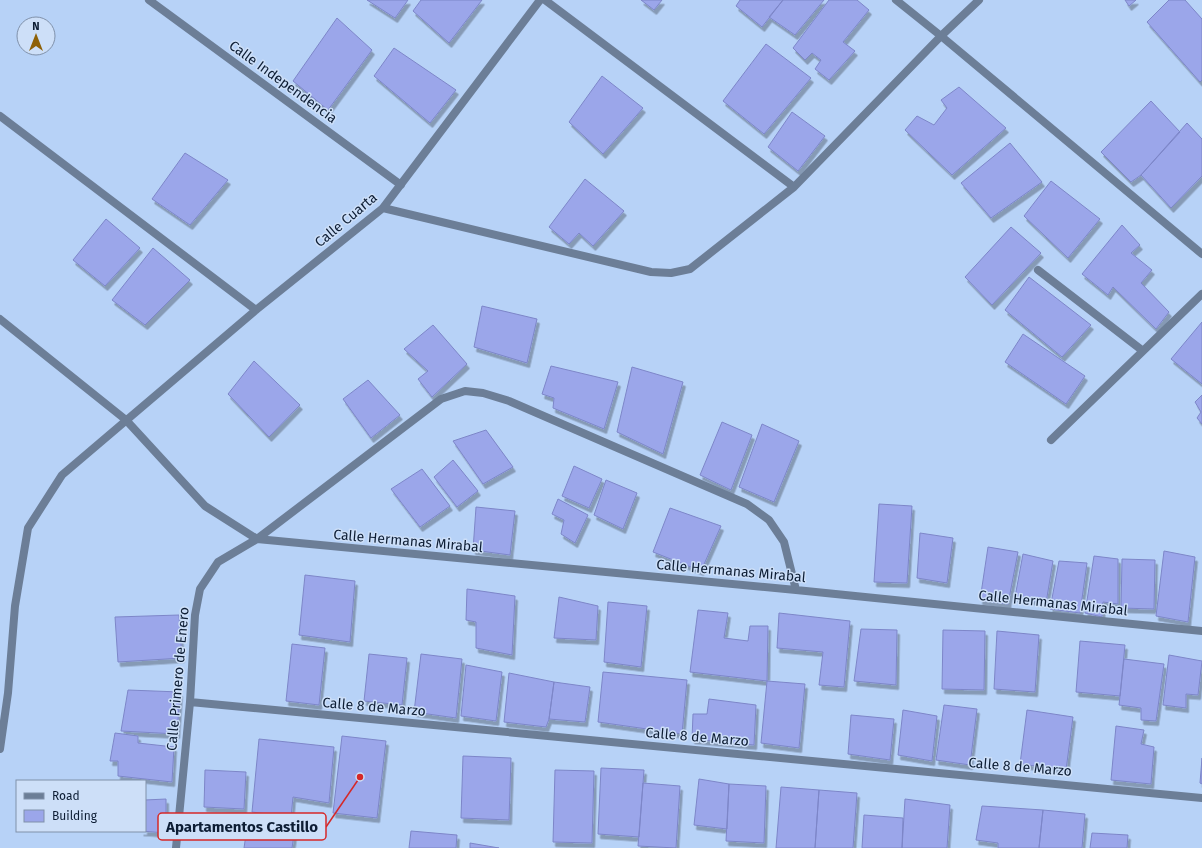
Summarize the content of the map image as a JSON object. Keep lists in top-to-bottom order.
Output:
{
  "streets": {
    "street": [
      "Calle Independencia",
      "Calle Cuarta",
      "Calle Hermanas Mirabal",
      "Calle Primero de Enero",
      "Calle 8 de Marzo"
    ]
  },
  "crossings": [
    ["Calle Independencia", "Calle Cuarta"],
    ["Calle Hermanas Mirabal", "Calle Primero de Enero"],
    ["Calle Primero de Enero", "Calle 8 de Marzo"]
  ],
  "places": ["Apartamentos Castillo"],
  "legend": ["Road", "Building"],
  "north": "top"
}
